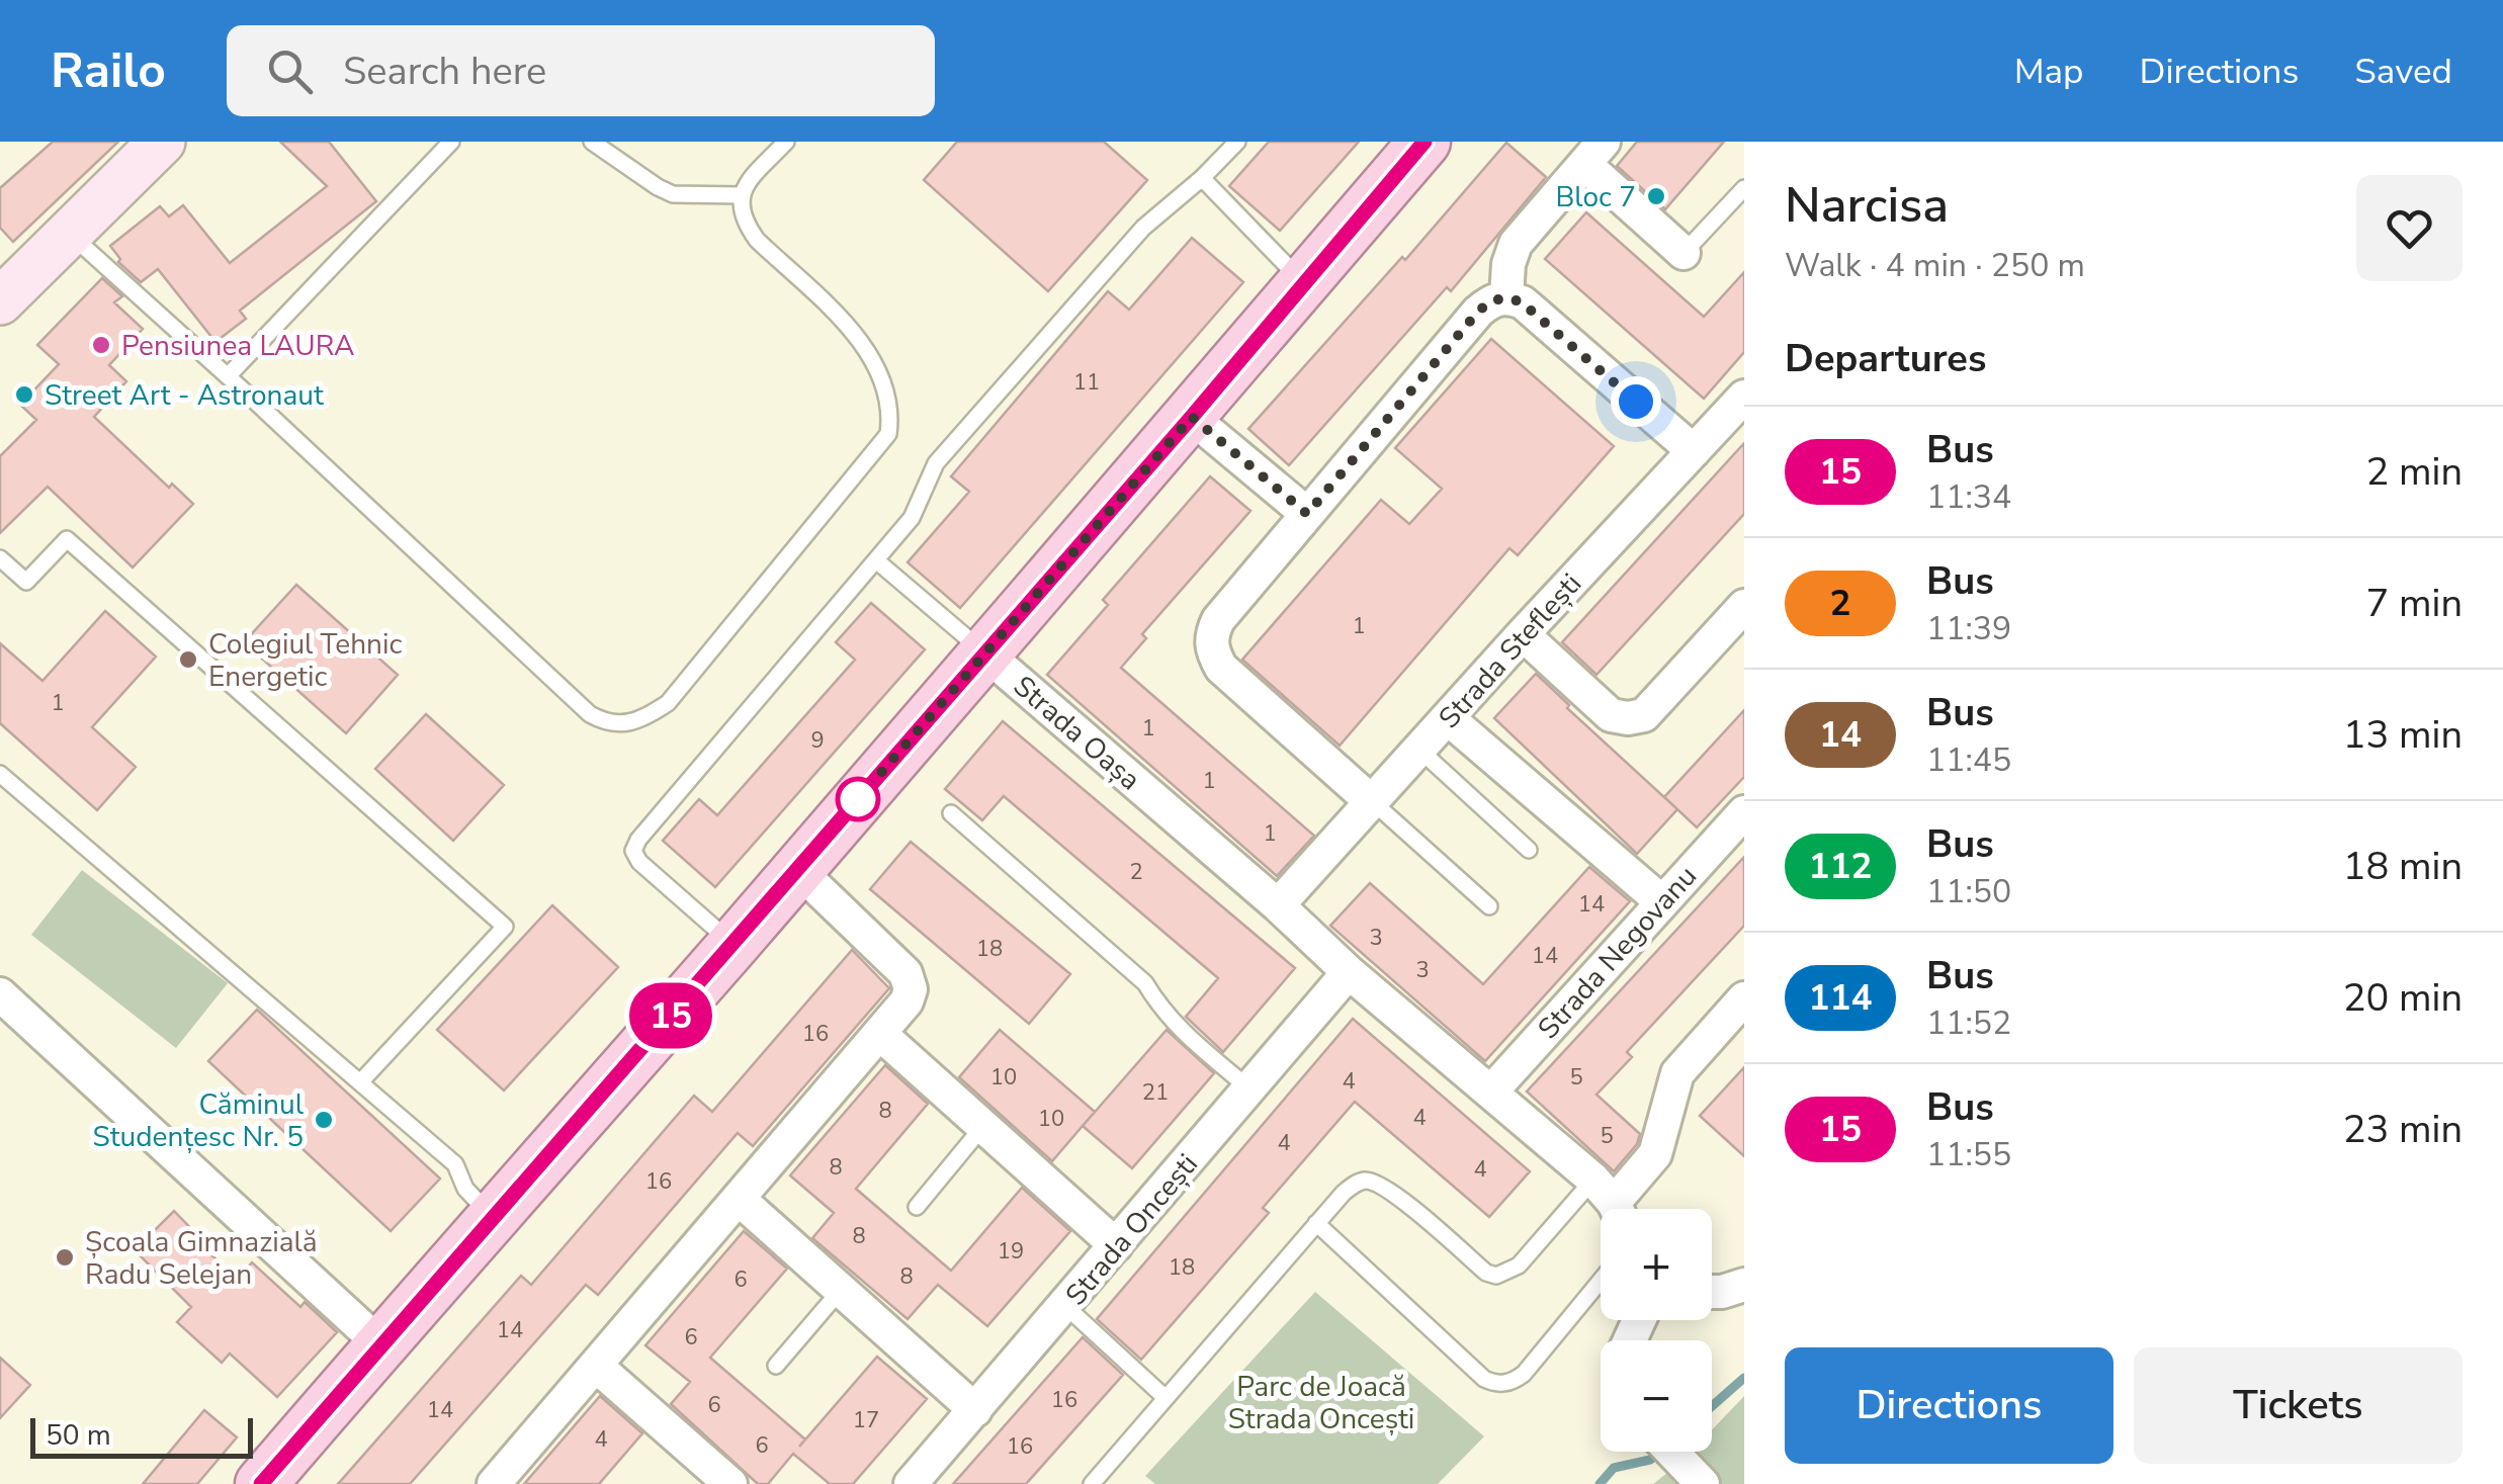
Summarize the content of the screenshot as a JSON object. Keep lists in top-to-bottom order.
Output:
{
  "streets": {
    "street": [
      "Strada Steflești",
      "Strada Oașa",
      "Strada Negovanu",
      "Strada Oncești"
    ]
  },
  "crossings": [
    ["Strada Steflești", "Strada Oașa"],
    ["Strada Oașa", "Strada Negovanu"],
    ["Strada Oașa", "Strada Oncești"]
  ],
  "parks": ["Parc de Joacă Strada Oncești"],
  "places": [
    "Bloc 7",
    "Pensiunea LAURA",
    "Street Art - Astronaut",
    "Colegiul Tehnic Energetic",
    "Căminul Studențesc Nr. 5",
    "Școala Gimnazială Radu Selejan"
  ],
  "lines": ["bus line 15"],
  "house_numbers": [
    "11",
    "1",
    "1",
    "1",
    "9",
    "1",
    "1",
    "2",
    "14",
    "3",
    "18",
    "14",
    "3",
    "16",
    "10",
    "5",
    "4",
    "21",
    "8",
    "4",
    "10",
    "5",
    "4",
    "8",
    "4",
    "16",
    "8",
    "19",
    "18",
    "8",
    "6",
    "14",
    "6",
    "16",
    "6",
    "14",
    "17",
    "4",
    "6",
    "16"
  ],
  "scale_bar": "50 m",
  "page": {
    "header": "Railo",
    "search": "Search here",
    "nav": ["Map", "Directions", "Saved"],
    "on_map": "15",
    "heading": [
      ["Narcisa", "Walk · 4 min · 250 m"],
      "Departures"
    ],
    "list": [
      {
        "mark": "15",
        "name": "Bus",
        "note": "11:34",
        "value": "2 min"
      },
      {
        "mark": "2",
        "name": "Bus",
        "note": "11:39",
        "value": "7 min"
      },
      {
        "mark": "14",
        "name": "Bus",
        "note": "11:45",
        "value": "13 min"
      },
      {
        "mark": "112",
        "name": "Bus",
        "note": "11:50",
        "value": "18 min"
      },
      {
        "mark": "114",
        "name": "Bus",
        "note": "11:52",
        "value": "20 min"
      },
      {
        "mark": "15",
        "name": "Bus",
        "note": "11:55",
        "value": "23 min"
      }
    ],
    "map_buttons": ["+", "−"],
    "buttons": ["Directions", "Tickets"],
    "scale": "50 m"
  }
}
